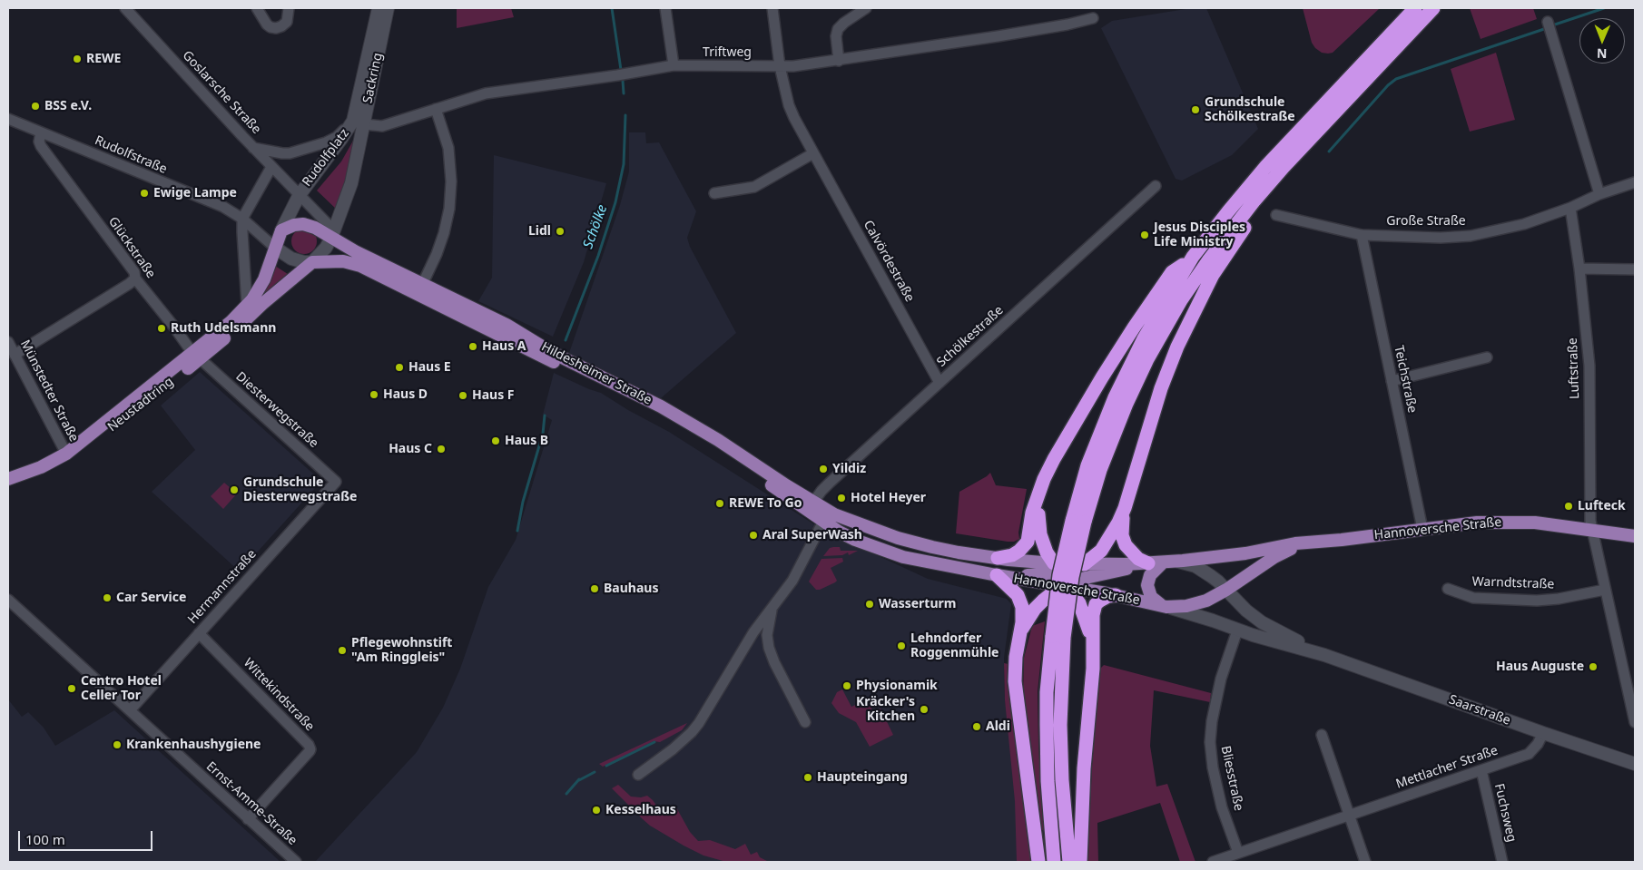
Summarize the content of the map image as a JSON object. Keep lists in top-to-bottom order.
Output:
{
  "streets": {
    "main road": [
      "Rudolfplatz",
      "Hildesheimer Straße",
      "Neustadtring",
      "Hannoversche Straße"
    ],
    "street": [
      "Triftweg",
      "Sackring",
      "Goslarsche Straße",
      "Rudolfstraße",
      "Große Straße",
      "Glückstraße",
      "Calvördestraße",
      "Schölkestraße",
      "Luftstraße",
      "Teichstraße",
      "Münstedter Straße",
      "Diesterwegstraße",
      "Warndtstraße",
      "Hermannstraße",
      "Wittekindstraße",
      "Saarstraße",
      "Mettlacher Straße",
      "Bliesstraße",
      "Ernst-Amme-Straße",
      "Fuchsweg"
    ]
  },
  "crossings": [
    ["Triftweg", "Sackring"],
    ["Triftweg", "Rudolfplatz"],
    ["Triftweg", "Calvördestraße"],
    ["Sackring", "Rudolfplatz"],
    ["Goslarsche Straße", "Rudolfplatz"],
    ["Rudolfstraße", "Glückstraße"],
    ["Rudolfplatz", "Hildesheimer Straße"],
    ["Rudolfplatz", "Neustadtring"],
    ["Große Straße", "Luftstraße"],
    ["Große Straße", "Teichstraße"],
    ["Glückstraße", "Neustadtring"],
    ["Glückstraße", "Diesterwegstraße"],
    ["Calvördestraße", "Schölkestraße"],
    ["Schölkestraße", "Hildesheimer Straße"],
    ["Luftstraße", "Hannoversche Straße"],
    ["Luftstraße", "Warndtstraße"],
    ["Hildesheimer Straße", "Hannoversche Straße"],
    ["Teichstraße", "Hannoversche Straße"],
    ["Münstedter Straße", "Neustadtring"],
    ["Neustadtring", "Diesterwegstraße"],
    ["Diesterwegstraße", "Hermannstraße"],
    ["Hannoversche Straße", "Saarstraße"],
    ["Hermannstraße", "Wittekindstraße"],
    ["Hermannstraße", "Ernst-Amme-Straße"],
    ["Wittekindstraße", "Ernst-Amme-Straße"],
    ["Saarstraße", "Mettlacher Straße"],
    ["Saarstraße", "Bliesstraße"],
    ["Mettlacher Straße", "Bliesstraße"],
    ["Mettlacher Straße", "Fuchsweg"]
  ],
  "water": ["Schölke"],
  "places": [
    "REWE",
    "BSS e.V.",
    "Grundschule Schölkestraße",
    "Ewige Lampe",
    "Lidl",
    "Jesus Disciples Life Ministry",
    "Ruth Udelsmann",
    "Haus A",
    "Haus E",
    "Haus D",
    "Haus F",
    "Haus B",
    "Haus C",
    "Yildiz",
    "Grundschule Diesterwegstraße",
    "Hotel Heyer",
    "REWE To Go",
    "Lufteck",
    "Aral SuperWash",
    "Bauhaus",
    "Car Service",
    "Wasserturm",
    "Lehndorfer Roggenmühle",
    "Pflegewohnstift \"Am Ringgleis\"",
    "Haus Auguste",
    "Physionamik",
    "Centro Hotel Celler Tor",
    "Kräcker's Kitchen",
    "Aldi",
    "Krankenhaushygiene",
    "Haupteingang",
    "Kesselhaus"
  ],
  "scale_bar": "100 m",
  "north": "bottom"
}
